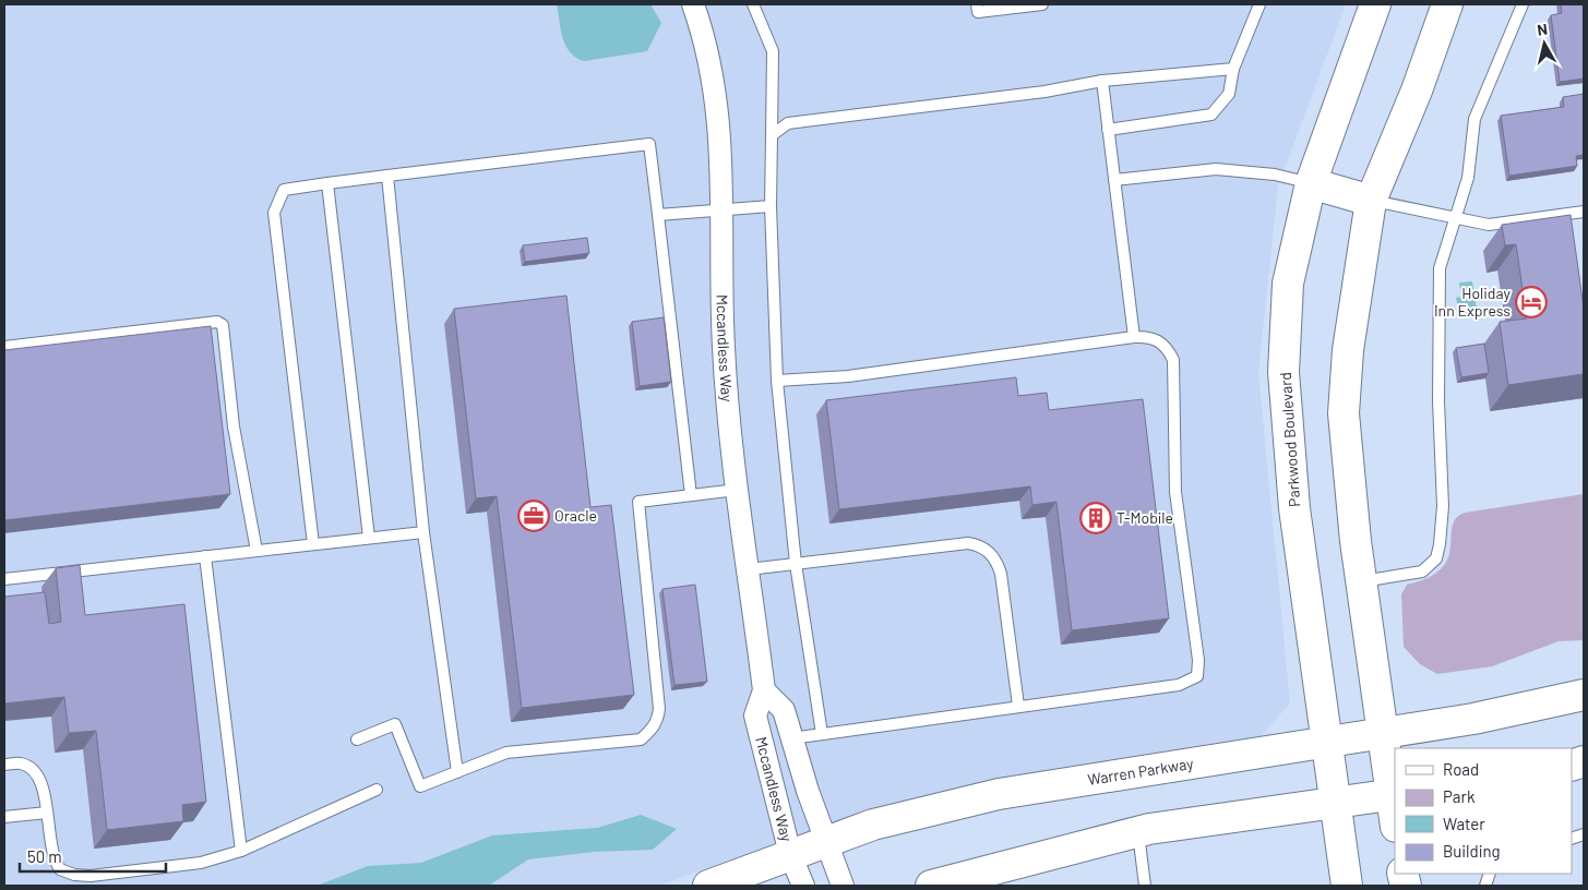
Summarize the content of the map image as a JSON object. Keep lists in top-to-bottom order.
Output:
{
  "streets": {
    "main road": ["Parkwood Boulevard", "Warren Parkway"],
    "street": ["Mccandless Way"]
  },
  "crossings": [
    ["Mccandless Way", "Warren Parkway"],
    ["Parkwood Boulevard", "Warren Parkway"]
  ],
  "places": {
    "hotel": ["Holiday Inn Express"],
    "office": ["Oracle"],
    "building": ["T-Mobile"]
  },
  "legend": [
    "Road",
    "Park",
    "Water",
    "Building"
  ],
  "scale_bar": "50 m",
  "north": "top"
}
